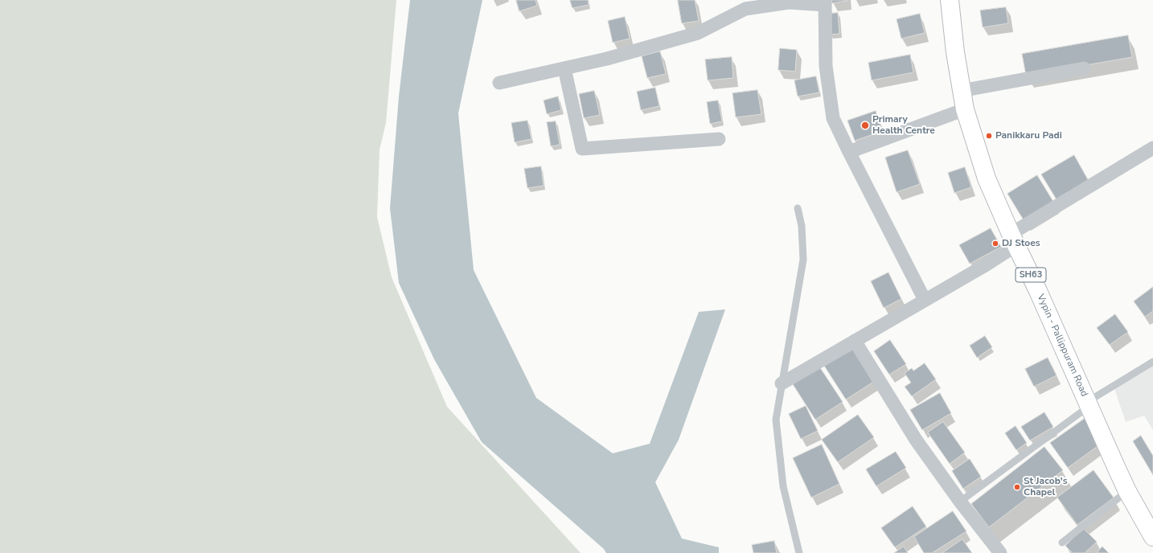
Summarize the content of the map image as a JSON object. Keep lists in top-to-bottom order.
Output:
{
  "streets": {
    "main road": ["SH63", "Vypin - Pallippuram Road"]
  },
  "places": [
    "Primary Health Centre",
    "Panikkaru Padi",
    "DJ Stoes",
    "St Jacob's Chapel"
  ]
}
